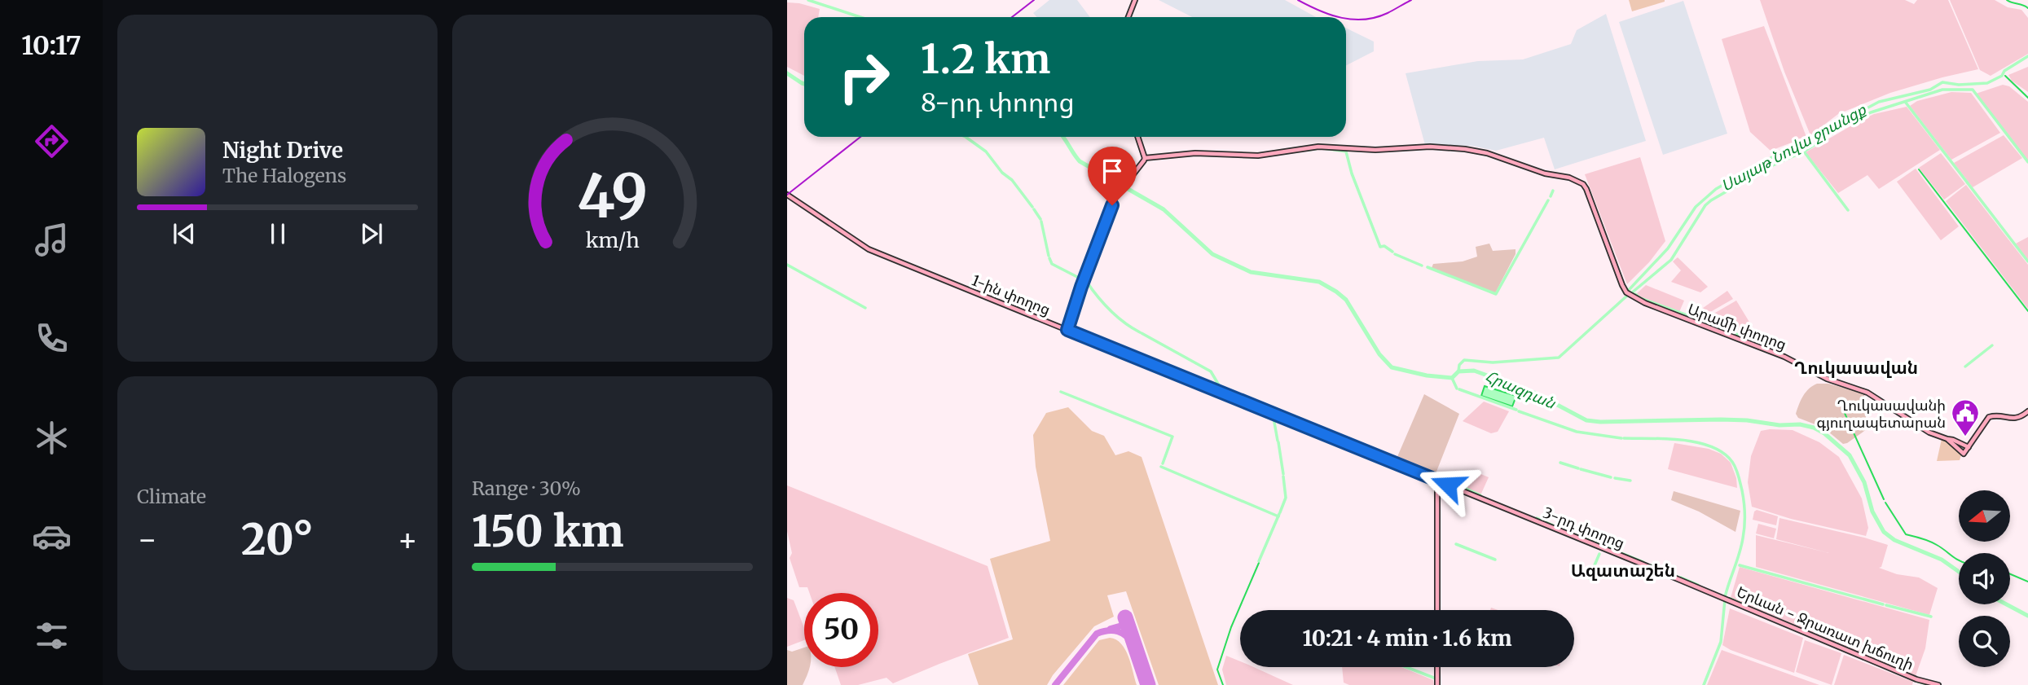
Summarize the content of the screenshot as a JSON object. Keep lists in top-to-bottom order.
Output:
{
  "streets": {
    "main road": [
      "1-ին փողոց",
      "Արամի փողոց",
      "3-րդ փողոց",
      "Երևան - Ջրառատ խճուղի"
    ]
  },
  "crossings": [
    ["1-ին փողոց", "3-րդ փողոց"],
    ["3-րդ փողոց", "Երևան - Ջրառատ խճուղի"]
  ],
  "districts": ["Ղուկասավան", "Ազատաշեն"],
  "water": ["Սայաթ Նովա ջրանցք", "Հրազդան"],
  "places": {
    "public building": ["Ղուկասավանի գյուղապետարան"]
  },
  "north": "left",
  "page": {
    "tabs": "10:17",
    "turn": ["1.2 km", "8-րդ փողոց"],
    "song": ["Night Drive", "The Halogens"],
    "tile": [
      "Climate",
      ["Range · 30%", "150 km"]
    ],
    "heat": ["−", "20°", "+"],
    "limit": "50",
    "trip": "10:21 · 4 min · 1.6 km",
    "gauge": ["49", "km/h"]
  }
}
